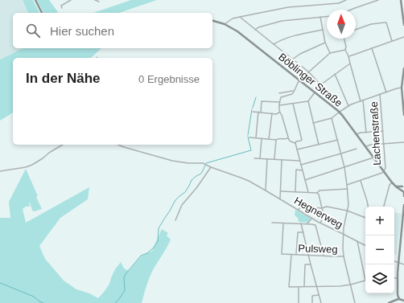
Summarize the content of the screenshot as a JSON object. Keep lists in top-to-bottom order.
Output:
{
  "streets": {
    "main road": ["Böblinger Straße"],
    "street": ["Lachenstraße", "Hegnerweg", "Pulsweg"]
  },
  "crossings": [
    ["Böblinger Straße", "Lachenstraße"]
  ],
  "north": "top",
  "page": {
    "search": "Hier suchen",
    "heading": ["In der Nähe", "0 Ergebnisse"],
    "map_buttons": ["+", "−"]
  }
}
